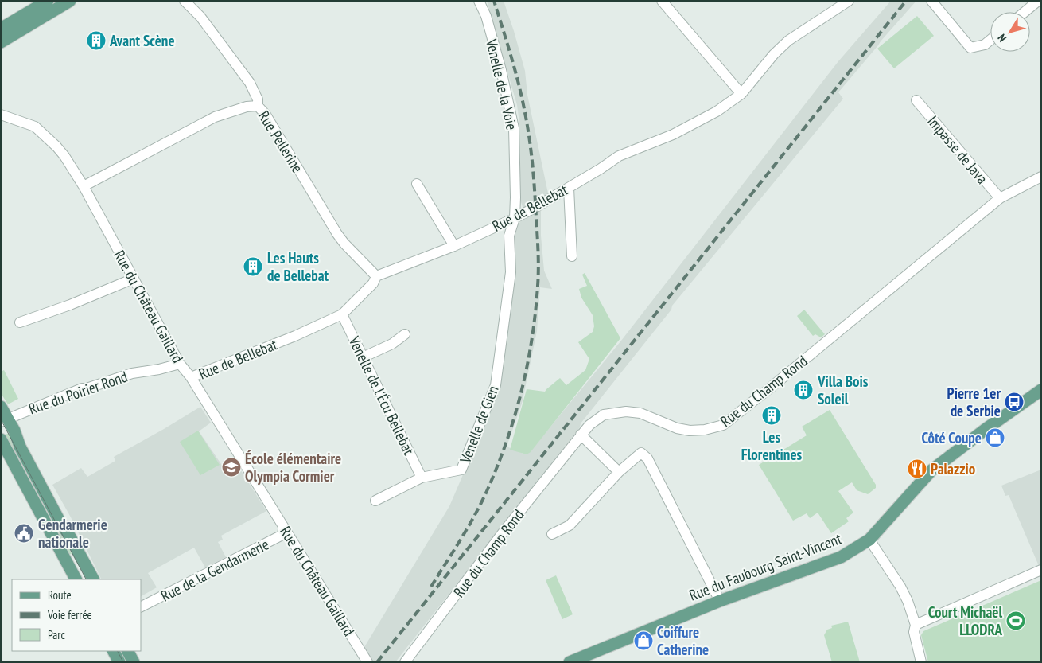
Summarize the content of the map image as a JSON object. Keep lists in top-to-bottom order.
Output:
{
  "streets": {
    "main road": ["Rue du Faubourg Saint-Vincent"],
    "street": [
      "Venelle de la Voie",
      "Rue Pellerine",
      "Impasse de Java",
      "Rue de Bellebat",
      "Rue du Château Gaillard",
      "Rue du Champ Rond",
      "Rue du Poirier Rond",
      "Venelle de l'Écu Bellebat",
      "Venelle de Gien",
      "Rue de la Gendarmerie"
    ]
  },
  "crossings": [
    ["Venelle de la Voie", "Rue de Bellebat"],
    ["Venelle de la Voie", "Venelle de Gien"],
    ["Rue Pellerine", "Rue de Bellebat"],
    ["Rue Pellerine", "Rue du Château Gaillard"],
    ["Impasse de Java", "Rue du Champ Rond"],
    ["Rue de Bellebat", "Rue du Château Gaillard"],
    ["Rue de Bellebat", "Venelle de l'Écu Bellebat"],
    ["Rue de Bellebat", "Venelle de Gien"],
    ["Rue du Château Gaillard", "Rue du Poirier Rond"],
    ["Rue du Château Gaillard", "Rue de la Gendarmerie"],
    ["Venelle de l'Écu Bellebat", "Venelle de Gien"]
  ],
  "places": {
    "building": [
      "Avant Scène",
      "Les Hauts de Bellebat",
      "Villa Bois Soleil",
      "Les Florentines"
    ],
    "bus stop": ["Pierre 1er de Serbie"],
    "shop": ["Côté Coupe", "Coiffure Catherine"],
    "school or university": ["École élémentaire Olympia Cormier"],
    "restaurant": ["Palazzio"],
    "public building": ["Gendarmerie nationale"],
    "sports": ["Court Michaël LLODRA"]
  },
  "legend": ["Route", "Voie ferrée", "Parc"],
  "north": "bottom left"
}
